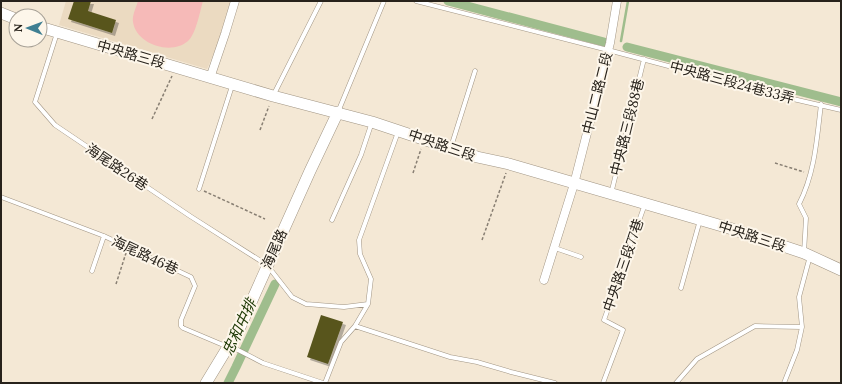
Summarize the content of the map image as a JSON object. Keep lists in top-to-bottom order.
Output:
{
  "streets": {
    "street": ["中央路三段", "中山二路二段", "海尾路"],
    "lane": [
      "中央路三段24巷33弄",
      "中央路三段88巷",
      "海尾路26巷",
      "海尾路46巷",
      "中央路三段77巷"
    ]
  },
  "crossings": [
    ["中央路三段", "中山二路二段"],
    ["中央路三段", "中央路三段88巷"],
    ["中央路三段", "海尾路26巷"],
    ["中央路三段", "海尾路"],
    ["中央路三段", "中央路三段77巷"],
    ["中央路三段24巷33弄", "中山二路二段"],
    ["中央路三段24巷33弄", "中央路三段88巷"],
    ["海尾路26巷", "海尾路"],
    ["海尾路", "海尾路46巷"]
  ],
  "water": ["忠和中排"],
  "north": "left"
}
